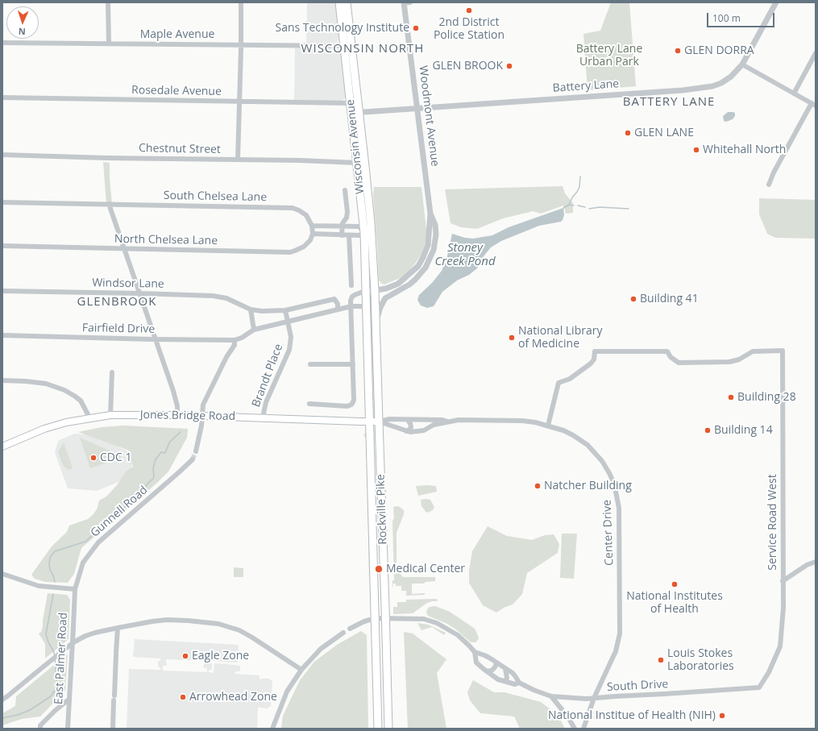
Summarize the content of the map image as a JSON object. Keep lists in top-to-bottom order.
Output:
{
  "streets": {
    "main road": ["Wisconsin Avenue", "Jones Bridge Road", "Rockville Pike"],
    "street": [
      "Maple Avenue",
      "Battery Lane",
      "Rosedale Avenue",
      "Woodmont Avenue",
      "Chestnut Street",
      "South Chelsea Lane",
      "North Chelsea Lane",
      "Windsor Lane",
      "Fairfield Drive",
      "Brandt Place",
      "Gunnell Road",
      "Service Road West",
      "Center Drive",
      "East Palmer Road",
      "South Drive"
    ]
  },
  "crossings": [
    ["Maple Avenue", "Wisconsin Avenue"],
    ["Battery Lane", "Woodmont Avenue"],
    ["Battery Lane", "Wisconsin Avenue"],
    ["Rosedale Avenue", "Wisconsin Avenue"],
    ["Woodmont Avenue", "Wisconsin Avenue"],
    ["Woodmont Avenue", "Rockville Pike"],
    ["Wisconsin Avenue", "Chestnut Street"],
    ["Wisconsin Avenue", "Rockville Pike"],
    ["Brandt Place", "Jones Bridge Road"],
    ["Jones Bridge Road", "Rockville Pike"],
    ["Jones Bridge Road", "Center Drive"],
    ["Rockville Pike", "Center Drive"],
    ["Rockville Pike", "South Drive"],
    ["Gunnell Road", "East Palmer Road"],
    ["Service Road West", "Center Drive"],
    ["Service Road West", "South Drive"],
    ["Center Drive", "South Drive"]
  ],
  "districts": ["WISCONSIN NORTH", "BATTERY LANE", "GLENBROOK"],
  "water": ["Stoney Creek Pond"],
  "parks": ["Battery Lane Urban Park"],
  "places": [
    "2nd District Police Station",
    "Sans Technology Institute",
    "GLEN DORRA",
    "GLEN BROOK",
    "GLEN LANE",
    "Whitehall North",
    "Building 41",
    "National Library of Medicine",
    "Building 28",
    "Building 14",
    "CDC 1",
    "Natcher Building",
    "Medical Center",
    "National Institutes of Health",
    "Eagle Zone",
    "Louis Stokes Laboratories",
    "Arrowhead Zone",
    "National Institue of Health (NIH)"
  ],
  "scale_bar": "100 m",
  "north": "bottom"
}
